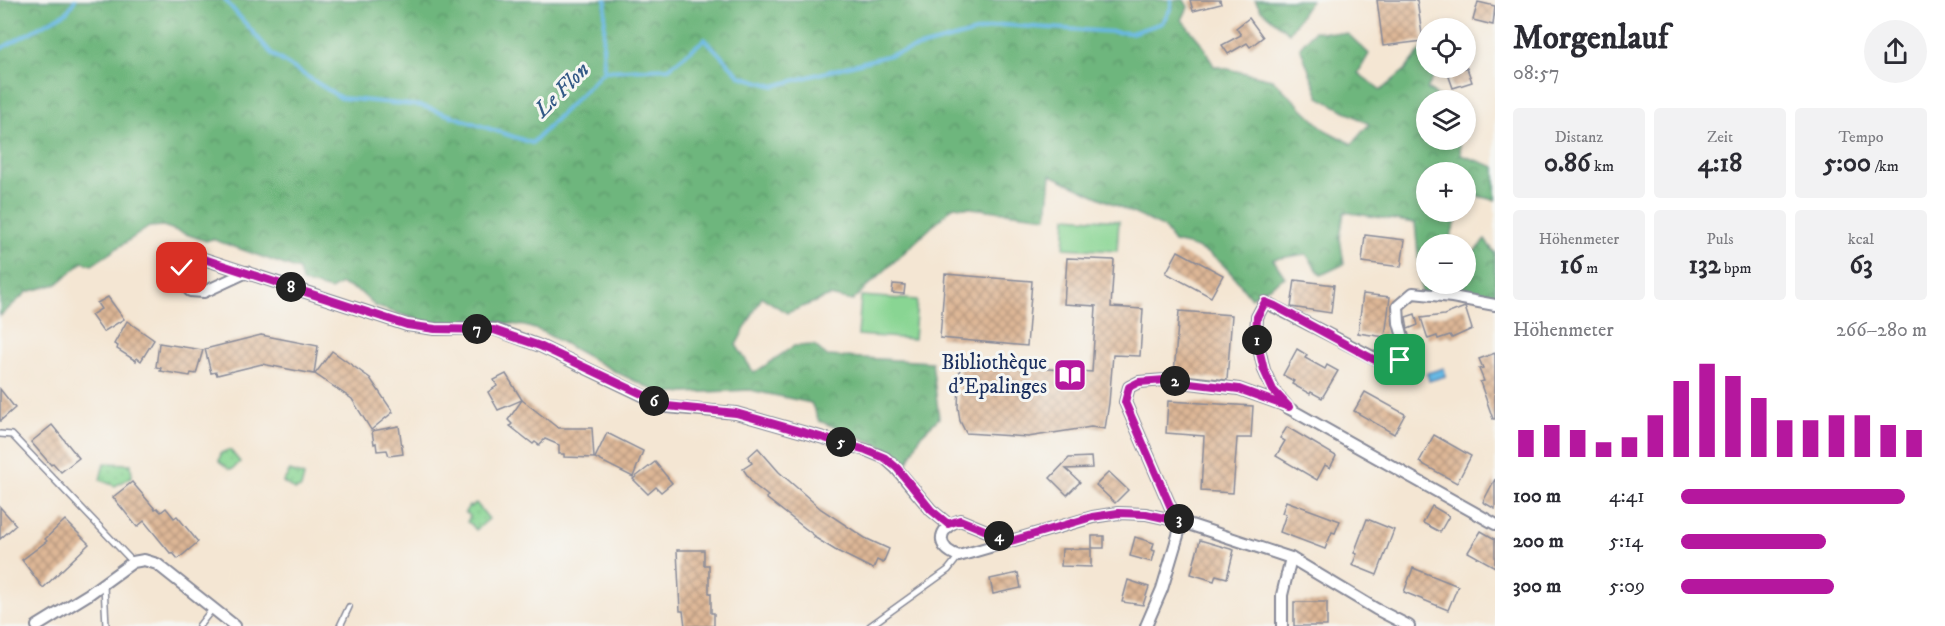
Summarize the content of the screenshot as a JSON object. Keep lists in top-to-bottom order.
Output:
{
  "water": ["Le Flon"],
  "places": {
    "library": ["Bibliothèque d'Epalinges"]
  },
  "page": {
    "heading": ["Morgenlauf", "08:57"],
    "map_buttons": ["+", "−"],
    "stats": [
      ["Distanz", "0.86 km"],
      ["Zeit", "4:18"],
      ["Tempo", "5:00 /km"],
      ["Höhenmeter", "16 m"],
      ["Puls", "132 bpm"],
      ["kcal", "63"]
    ],
    "pins": [
      "8",
      "7",
      "1",
      "2",
      "6",
      "5",
      "3",
      "4"
    ],
    "chart": ["Höhenmeter", "266–280 m"],
    "list": [
      {
        "name": "100 m",
        "note": "4:41"
      },
      {
        "name": "200 m",
        "note": "5:14"
      },
      {
        "name": "300 m",
        "note": "5:09"
      }
    ]
  }
}
